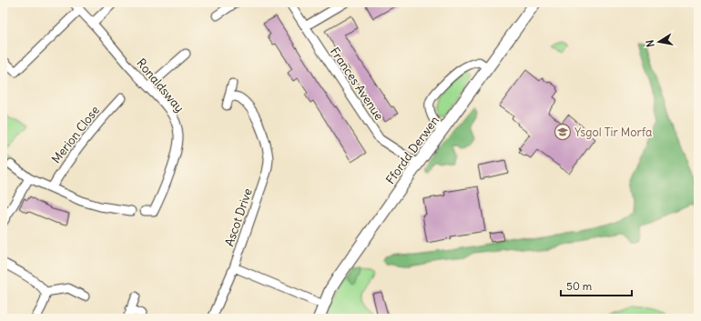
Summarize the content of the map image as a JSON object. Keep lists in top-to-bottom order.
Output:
{
  "streets": {
    "street": [
      "Frances Avenue",
      "Ronaldsway",
      "Merion Close",
      "Ffordd Derwen",
      "Ascot Drive"
    ]
  },
  "crossings": [
    ["Frances Avenue", "Ffordd Derwen"]
  ],
  "places": {
    "school or university": ["Ysgol Tir Morfa"]
  },
  "scale_bar": "50 m",
  "north": "left"
}
